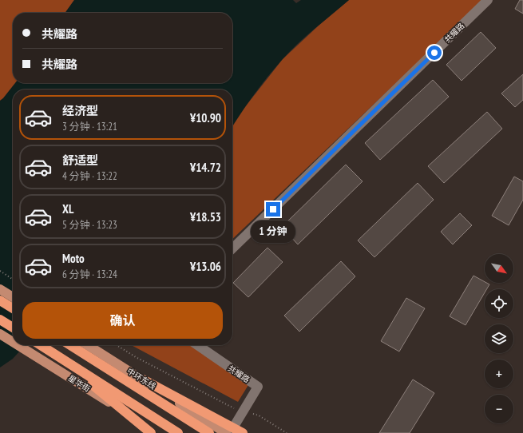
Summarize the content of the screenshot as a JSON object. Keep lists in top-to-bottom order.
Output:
{
  "streets": {
    "highway": ["中环东线"],
    "main road": ["星华街"],
    "street": ["共耀路"]
  },
  "north": "bottom right",
  "page": {
    "banner": ["共耀路", "共耀路"],
    "list": [
      {
        "name": "经济型",
        "note": "3 分钟 · 13:21",
        "value": "¥10.90"
      },
      {
        "name": "舒适型",
        "note": "4 分钟 · 13:22",
        "value": "¥14.72"
      },
      {
        "name": "XL",
        "note": "5 分钟 · 13:23",
        "value": "¥18.53"
      },
      {
        "name": "Moto",
        "note": "6 分钟 · 13:24",
        "value": "¥13.06"
      }
    ],
    "bubble": "1 分钟",
    "map_buttons": ["+", "−"],
    "buttons": "确认"
  }
}
